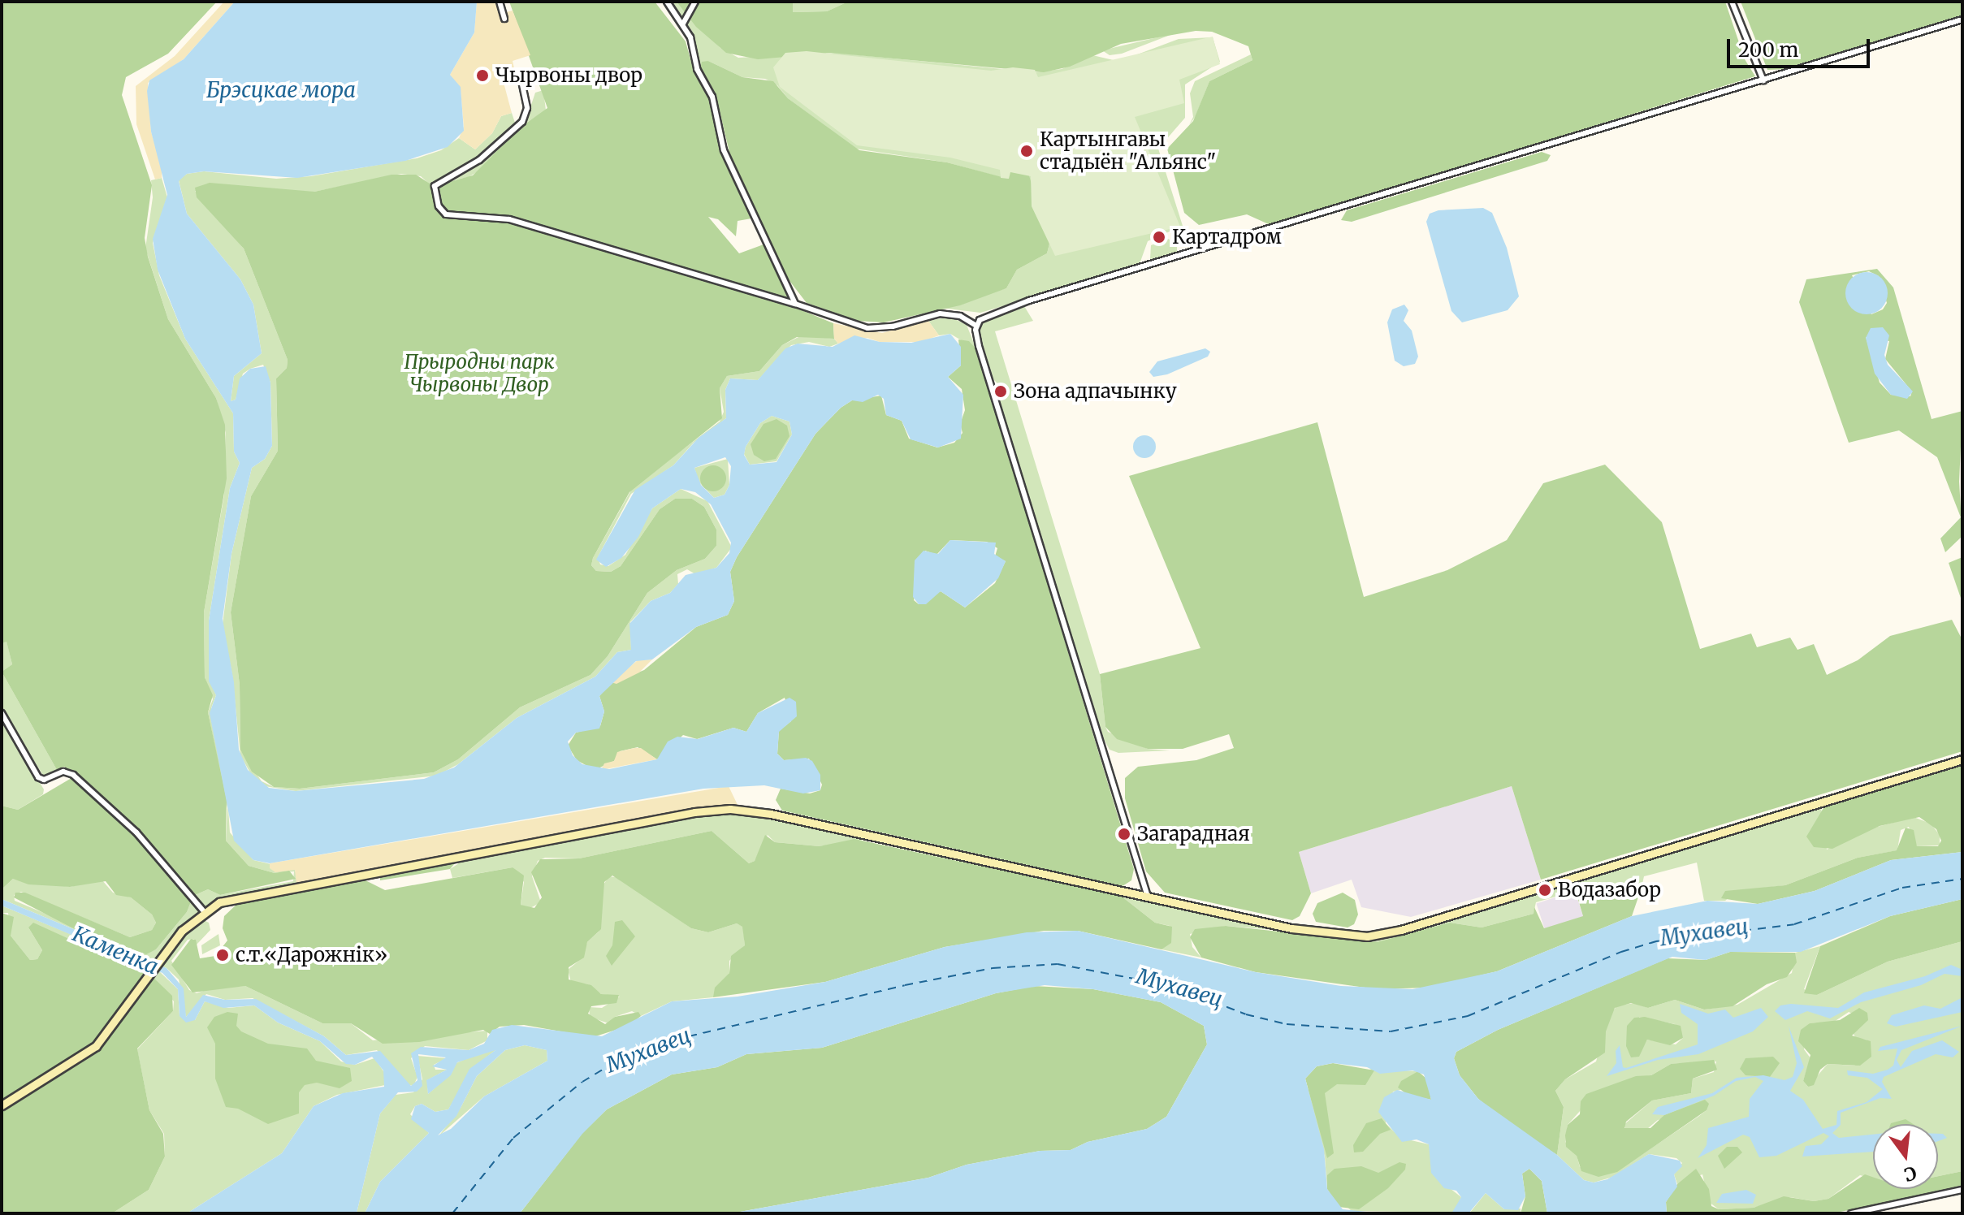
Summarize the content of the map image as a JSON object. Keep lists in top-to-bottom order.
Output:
{
  "water": ["Брэсцкае мора", "Мухавец", "Каменка"],
  "parks": ["Прыродны парк Чырвоны Двор"],
  "places": [
    "Чырвоны двор",
    "Картынгавы стадыён \"Альянс\"",
    "Картадром",
    "Зона адпачынку",
    "Загарадная",
    "Водазабор",
    "с.т.«Дарожнік»"
  ],
  "scale_bar": "200 m",
  "north": "bottom"
}
